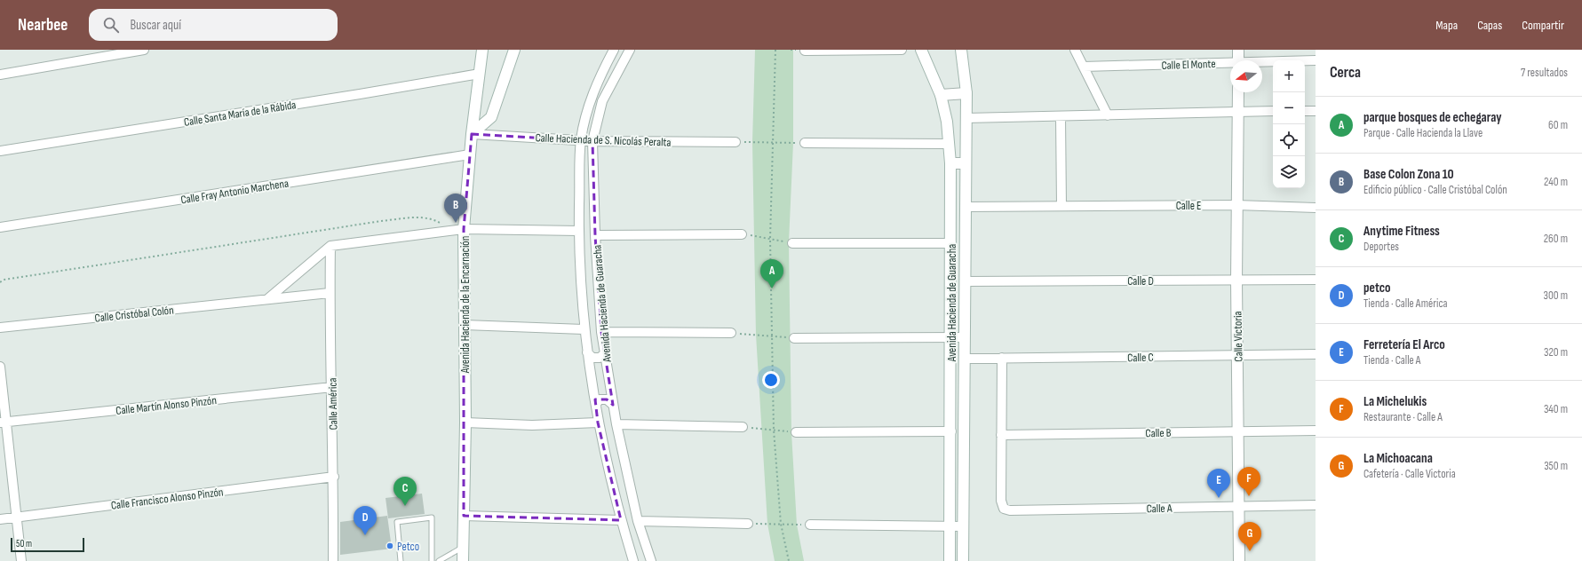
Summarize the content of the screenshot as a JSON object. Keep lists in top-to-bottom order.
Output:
{
  "streets": {
    "main road": ["Avenida Hacienda de Guaracha", "Avenida Hacienda de la Encarnación", "Calle Victoria"],
    "street": [
      "Calle El Monte",
      "Calle Santa María de la Rábida",
      "Calle Hacienda de S. Nicolás Peralta",
      "Calle Fray Antonio Marchena",
      "Calle E",
      "Calle D",
      "Calle Cristóbal Colón",
      "Calle C",
      "Calle América",
      "Calle Martín Alonso Pinzón",
      "Calle B",
      "Calle Francisco Alonso Pinzón",
      "Calle A"
    ]
  },
  "crossings": [
    ["Calle Santa María de la Rábida", "Avenida Hacienda de la Encarnación"],
    ["Calle Hacienda de S. Nicolás Peralta", "Avenida Hacienda de Guaracha"],
    ["Calle Hacienda de S. Nicolás Peralta", "Avenida Hacienda de la Encarnación"],
    ["Calle Fray Antonio Marchena", "Avenida Hacienda de la Encarnación"],
    ["Calle E", "Avenida Hacienda de Guaracha"],
    ["Calle E", "Calle Victoria"],
    ["Calle D", "Avenida Hacienda de Guaracha"],
    ["Calle D", "Calle Victoria"],
    ["Avenida Hacienda de Guaracha", "Calle C"],
    ["Calle Cristóbal Colón", "Calle América"],
    ["Calle Victoria", "Calle C"],
    ["Calle Victoria", "Calle B"],
    ["Calle Victoria", "Calle A"],
    ["Calle América", "Calle Martín Alonso Pinzón"],
    ["Calle América", "Calle Francisco Alonso Pinzón"],
    ["Calle B", "Calle A"]
  ],
  "places": ["Petco"],
  "scale_bar": "50 m",
  "north": "left",
  "page": {
    "header": "Nearbee",
    "search": "Buscar aquí",
    "nav": ["Mapa", "Capas", "Compartir"],
    "heading": ["Cerca", "7 resultados"],
    "map_buttons": ["+", "−"],
    "list": [
      {
        "mark": "A",
        "name": "parque bosques de echegaray",
        "note": "Parque · Calle Hacienda la Llave",
        "value": "60 m"
      },
      {
        "mark": "B",
        "name": "Base Colon Zona 10",
        "note": "Edificio público · Calle Cristóbal Colón",
        "value": "240 m"
      },
      {
        "mark": "C",
        "name": "Anytime Fitness",
        "note": "Deportes",
        "value": "260 m"
      },
      {
        "mark": "D",
        "name": "petco",
        "note": "Tienda · Calle América",
        "value": "300 m"
      },
      {
        "mark": "E",
        "name": "Ferretería El Arco",
        "note": "Tienda · Calle A",
        "value": "320 m"
      },
      {
        "mark": "F",
        "name": "La Michelukis",
        "note": "Restaurante · Calle A",
        "value": "340 m"
      },
      {
        "mark": "G",
        "name": "La Michoacana",
        "note": "Cafetería · Calle Victoria",
        "value": "350 m"
      }
    ],
    "pins": [
      "B",
      "A",
      "F",
      "E",
      "C",
      "D",
      "G"
    ],
    "scale": "50 m"
  }
}
